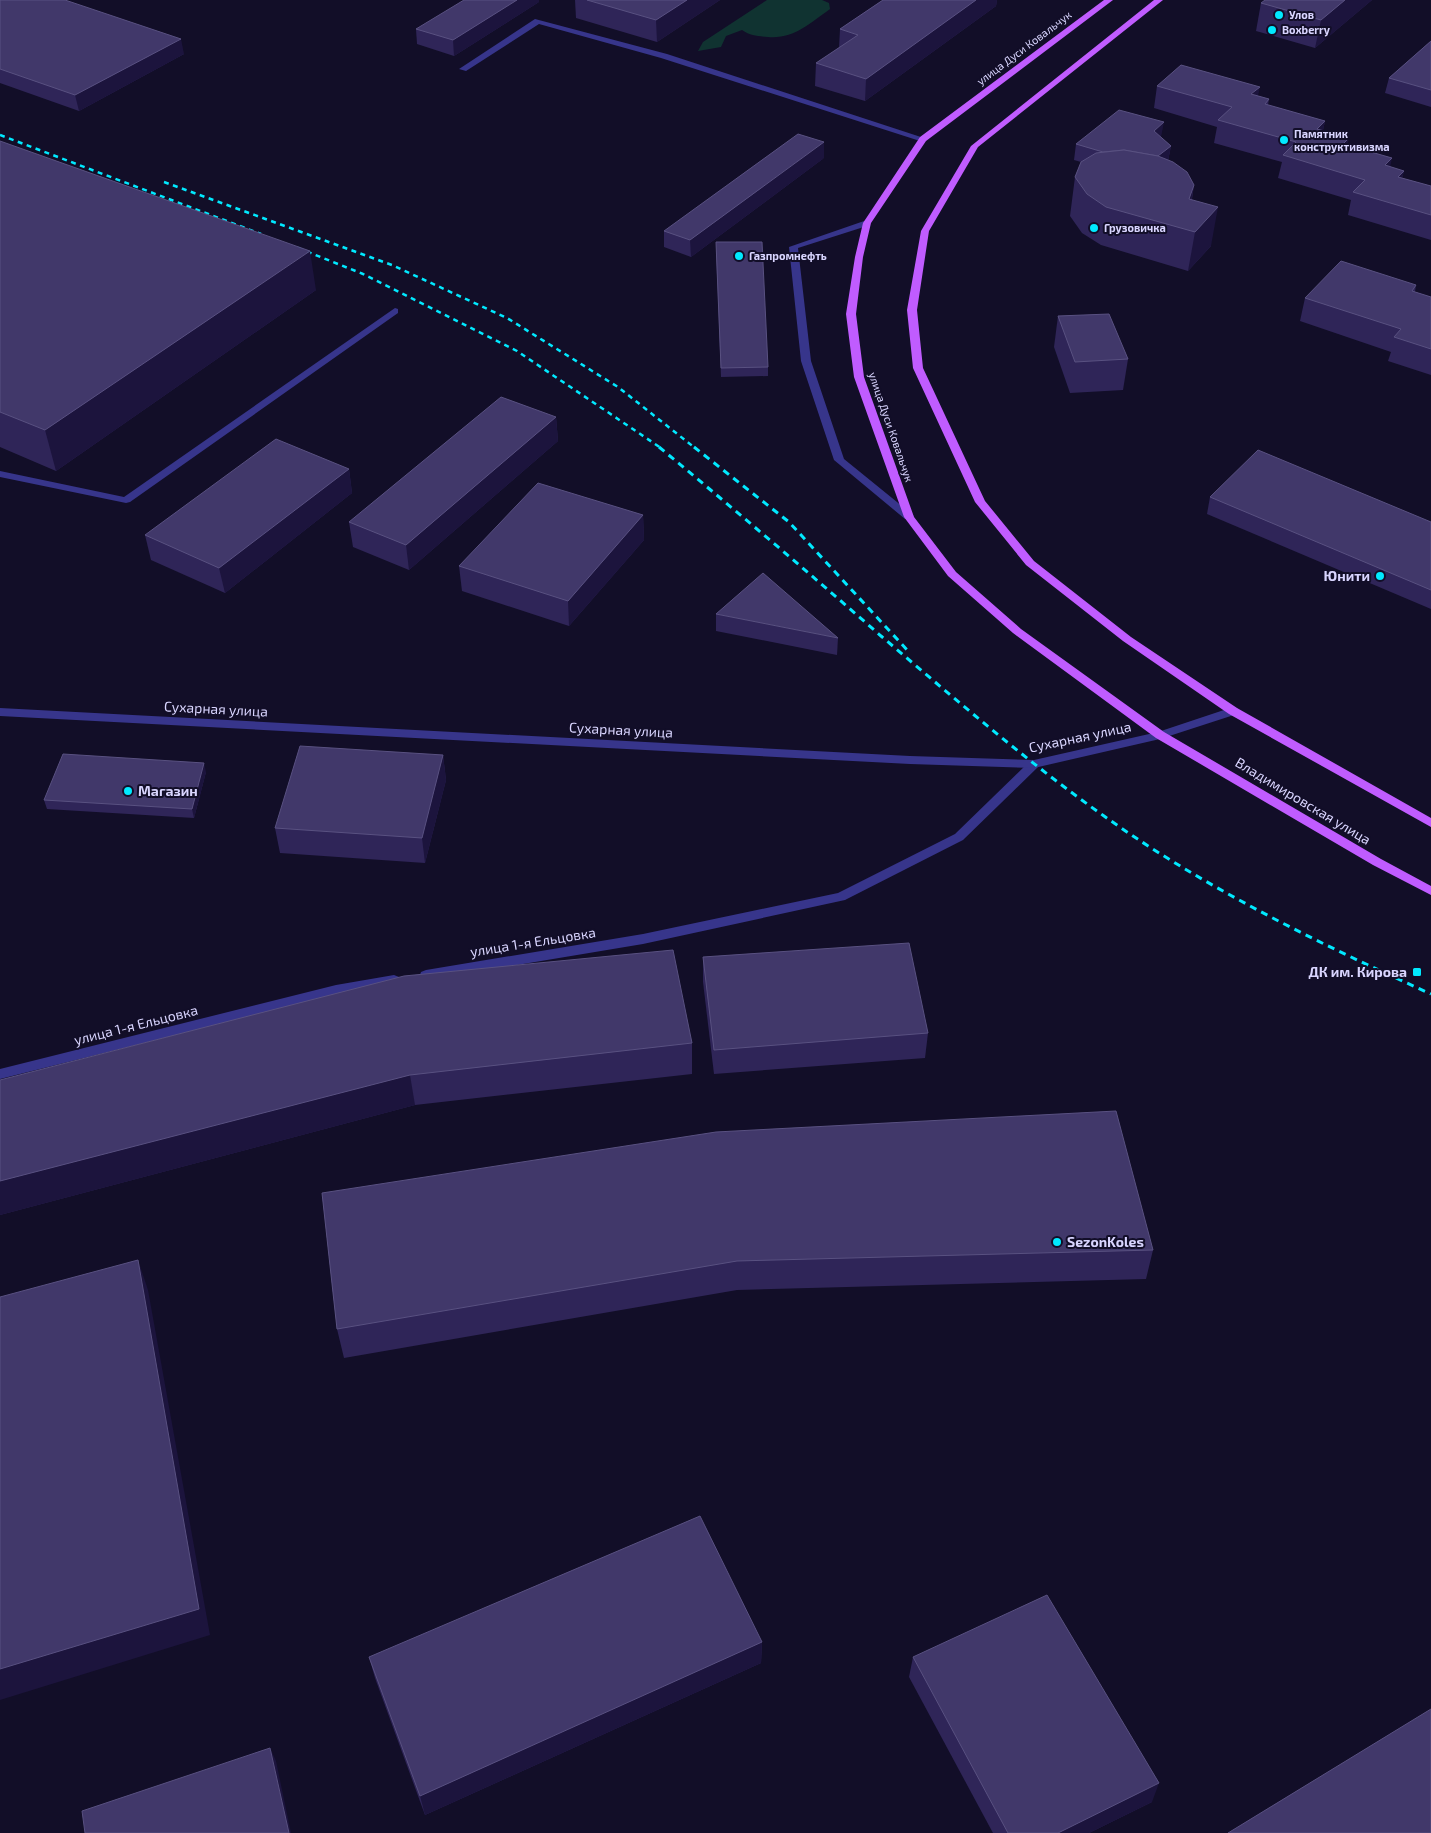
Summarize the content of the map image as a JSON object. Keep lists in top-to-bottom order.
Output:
{
  "streets": {
    "main road": ["улица Дуси Ковальчук", "Владимировская улица"],
    "street": ["Сухарная улица", "улица 1-я Ельцовка"]
  },
  "crossings": [
    ["улица Дуси Ковальчук", "Сухарная улица"],
    ["улица Дуси Ковальчук", "Владимировская улица"],
    ["Сухарная улица", "Владимировская улица"],
    ["Сухарная улица", "улица 1-я Ельцовка"]
  ],
  "places": {
    "other": [
      "Улов",
      "Boxberry",
      "Памятник конструктивизма",
      "Грузовичка",
      "Газпромнефть",
      "Юнити",
      "Магазин",
      "SezonKoles"
    ],
    "transit": ["ДК им. Кирова"]
  }
}
